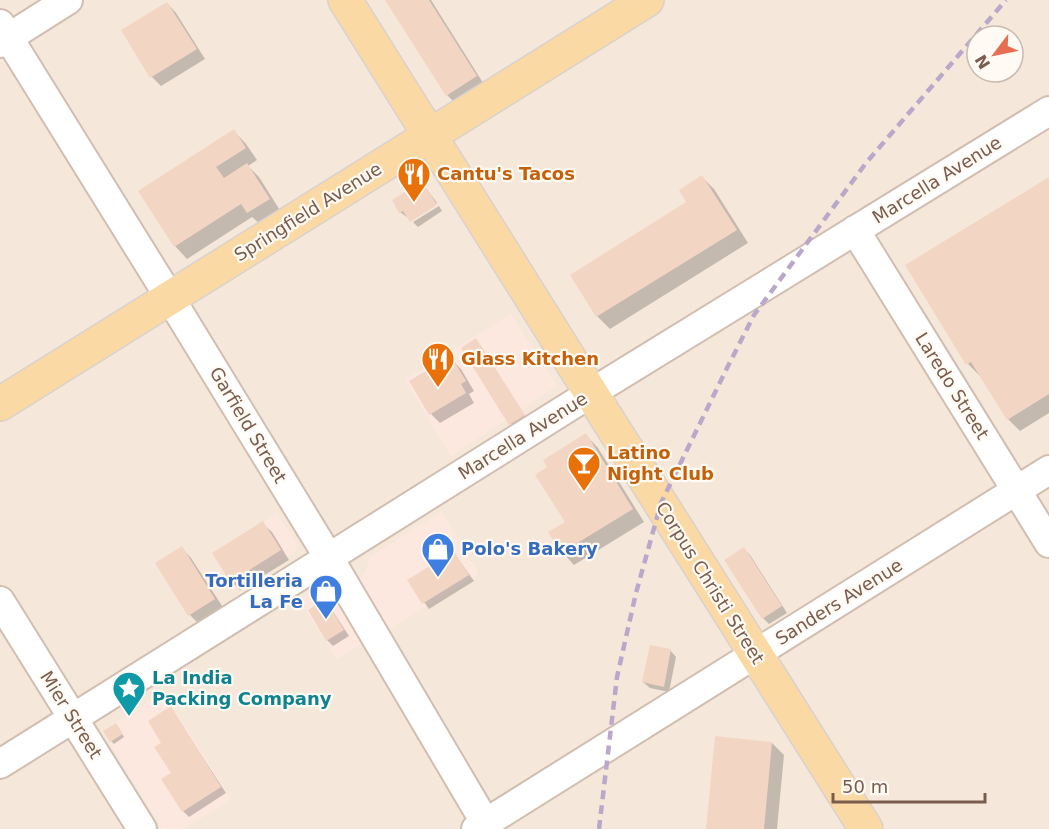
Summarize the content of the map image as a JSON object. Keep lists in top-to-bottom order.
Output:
{
  "streets": {
    "main road": ["Springfield Avenue", "Corpus Christi Street"],
    "street": [
      "Marcella Avenue",
      "Laredo Street",
      "Garfield Street",
      "Sanders Avenue",
      "Mier Street"
    ]
  },
  "crossings": [
    ["Marcella Avenue", "Laredo Street"],
    ["Marcella Avenue", "Garfield Street"],
    ["Marcella Avenue", "Corpus Christi Street"],
    ["Marcella Avenue", "Mier Street"],
    ["Springfield Avenue", "Garfield Street"],
    ["Springfield Avenue", "Corpus Christi Street"],
    ["Laredo Street", "Sanders Avenue"],
    ["Garfield Street", "Sanders Avenue"],
    ["Corpus Christi Street", "Sanders Avenue"]
  ],
  "places": {
    "restaurant": ["Cantu's Tacos", "Glass Kitchen"],
    "bar": ["Latino Night Club"],
    "shop": ["Polo's Bakery", "Tortilleria La Fe"],
    "place": ["La India Packing Company"]
  },
  "scale_bar": "50 m",
  "north": "bottom left"
}
